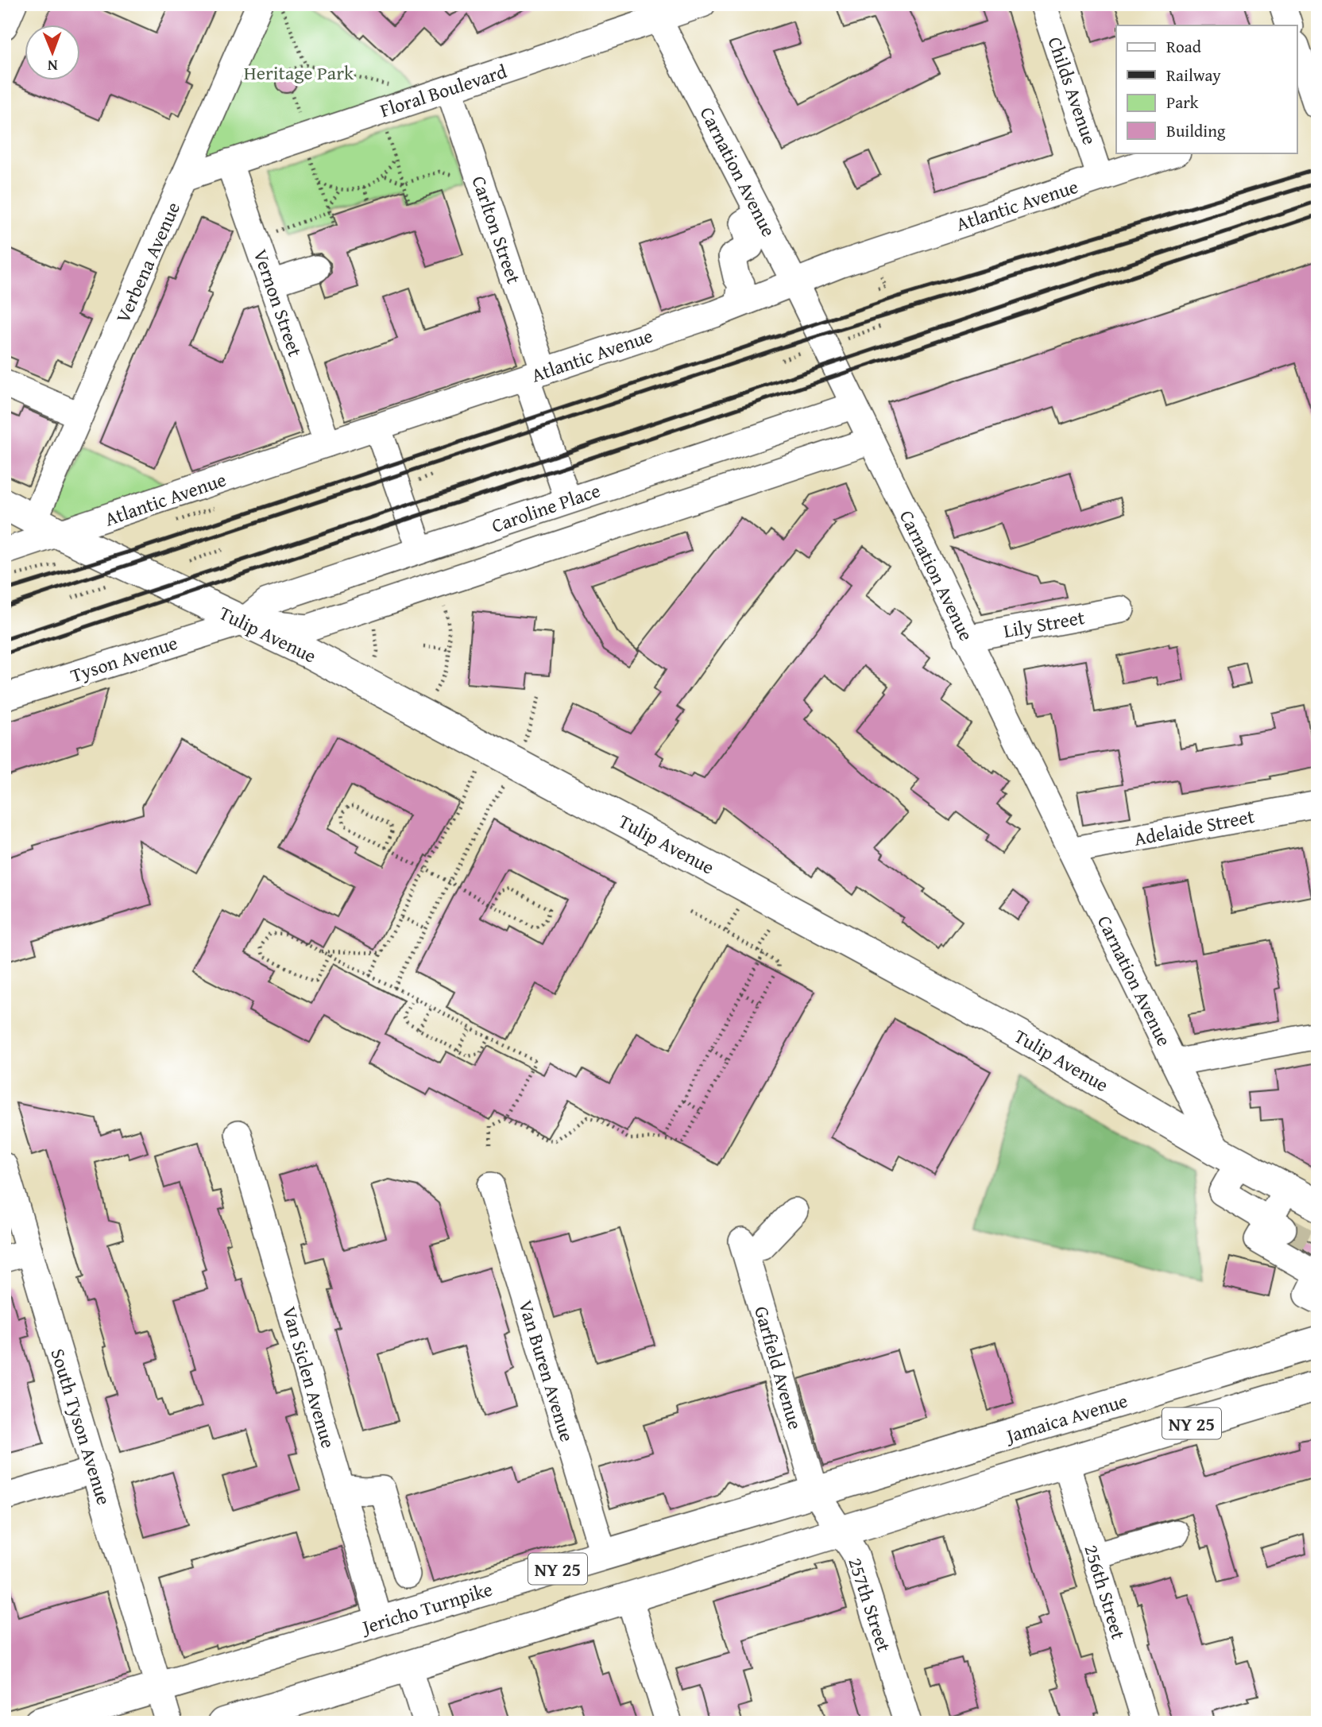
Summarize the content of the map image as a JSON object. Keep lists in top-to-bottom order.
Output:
{
  "streets": {
    "main road": [
      "Tulip Avenue",
      "Jamaica Avenue",
      "NY 25",
      "Jericho Turnpike"
    ],
    "street": [
      "Floral Boulevard",
      "Childs Avenue",
      "Carnation Avenue",
      "Atlantic Avenue",
      "Carlton Street",
      "Verbena Avenue",
      "Vernon Street",
      "Caroline Place",
      "Lily Street",
      "Tyson Avenue",
      "Adelaide Street",
      "Garfield Avenue",
      "Van Buren Avenue",
      "Van Siclen Avenue",
      "South Tyson Avenue",
      "256th Street",
      "257th Street"
    ]
  },
  "crossings": [
    ["Floral Boulevard", "Carnation Avenue"],
    ["Floral Boulevard", "Carlton Street"],
    ["Floral Boulevard", "Verbena Avenue"],
    ["Floral Boulevard", "Vernon Street"],
    ["Childs Avenue", "Atlantic Avenue"],
    ["Carnation Avenue", "Atlantic Avenue"],
    ["Carnation Avenue", "Caroline Place"],
    ["Carnation Avenue", "Lily Street"],
    ["Carnation Avenue", "Tulip Avenue"],
    ["Carnation Avenue", "Adelaide Street"],
    ["Atlantic Avenue", "Carlton Street"],
    ["Atlantic Avenue", "Vernon Street"],
    ["Atlantic Avenue", "Tulip Avenue"],
    ["Carlton Street", "Caroline Place"],
    ["Verbena Avenue", "Tulip Avenue"],
    ["Caroline Place", "Tulip Avenue"],
    ["Caroline Place", "Tyson Avenue"],
    ["Tulip Avenue", "Tyson Avenue"],
    ["Garfield Avenue", "Jamaica Avenue"],
    ["Garfield Avenue", "257th Street"],
    ["Garfield Avenue", "Jericho Turnpike"],
    ["Van Buren Avenue", "Jericho Turnpike"],
    ["Van Siclen Avenue", "Jericho Turnpike"],
    ["Jamaica Avenue", "257th Street"],
    ["Jamaica Avenue", "Jericho Turnpike"],
    ["NY 25", "256th Street"],
    ["NY 25", "257th Street"],
    ["South Tyson Avenue", "Jericho Turnpike"],
    ["257th Street", "Jericho Turnpike"]
  ],
  "parks": ["Heritage Park"],
  "legend": [
    "Road",
    "Railway",
    "Park",
    "Building"
  ],
  "north": "bottom"
}
